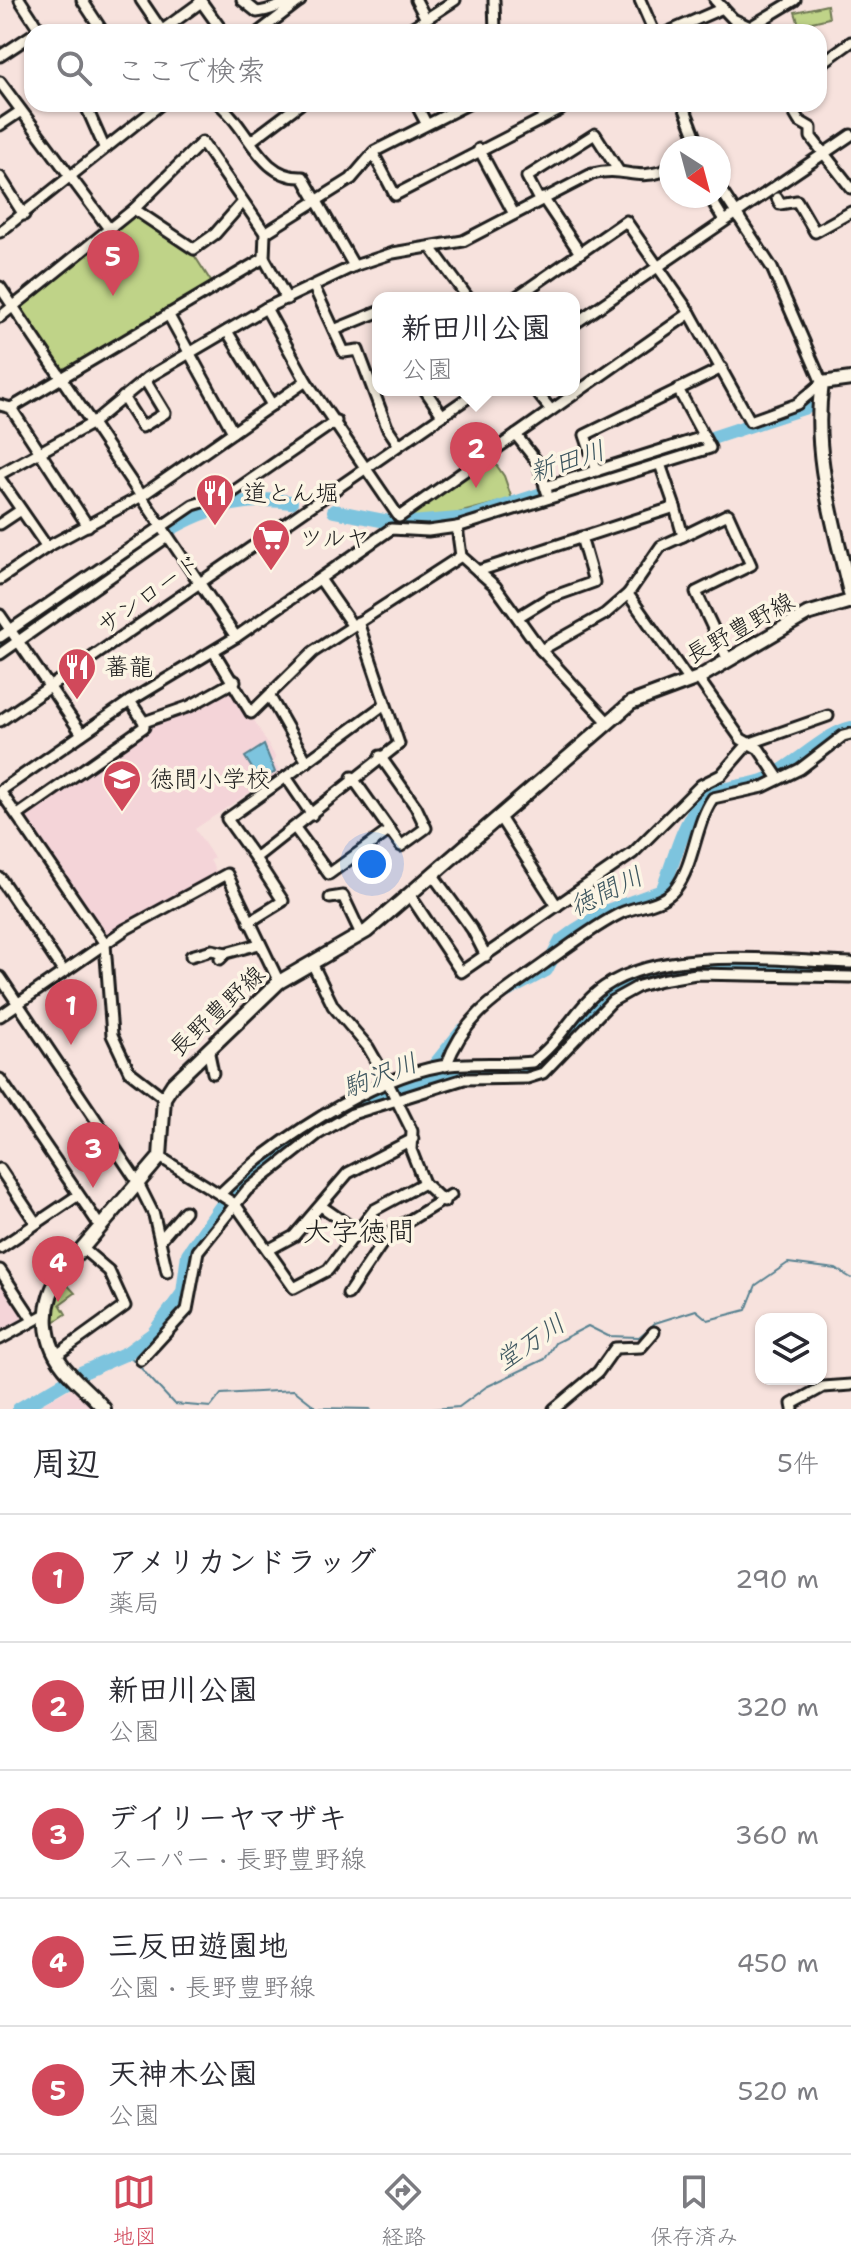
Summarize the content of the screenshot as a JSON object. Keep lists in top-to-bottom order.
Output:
{
  "streets": {
    "main road": ["長野豊野線"],
    "street": ["サンロード"]
  },
  "districts": ["大字徳間"],
  "water": [
    "新田川",
    "徳間川",
    "駒沢川",
    "堂万川"
  ],
  "places": {
    "restaurant": ["道とん堀", "蕃龍"],
    "supermarket": ["ツルヤ"],
    "school or university": ["徳間小学校"]
  },
  "north": "bottom right",
  "page": {
    "search": "ここで検索",
    "pins": [
      "5",
      "2",
      "1",
      "3",
      "4"
    ],
    "popup": ["新田川公園", "公園"],
    "heading": ["周辺", "5件"],
    "list": [
      {
        "mark": "1",
        "name": "アメリカンドラッグ",
        "note": "薬局",
        "value": "290 m"
      },
      {
        "mark": "2",
        "name": "新田川公園",
        "note": "公園",
        "value": "320 m"
      },
      {
        "mark": "3",
        "name": "デイリーヤマザキ",
        "note": "スーパー · 長野豊野線",
        "value": "360 m"
      },
      {
        "mark": "4",
        "name": "三反田遊園地",
        "note": "公園 · 長野豊野線",
        "value": "450 m"
      },
      {
        "mark": "5",
        "name": "天神木公園",
        "note": "公園",
        "value": "520 m"
      }
    ],
    "nav": ["地図", "経路", "保存済み"]
  }
}
